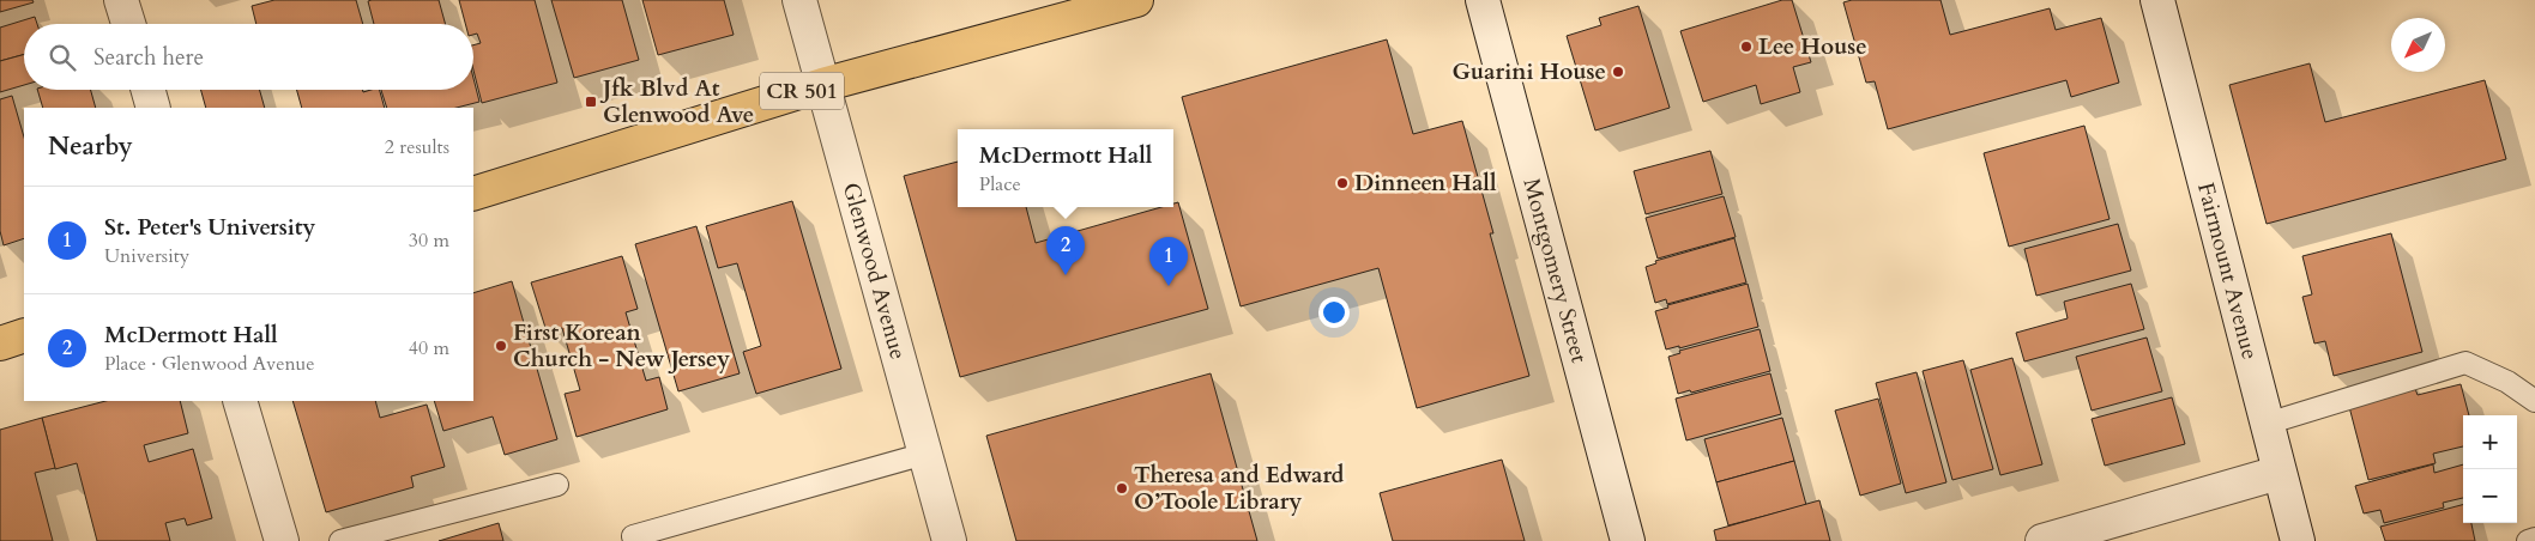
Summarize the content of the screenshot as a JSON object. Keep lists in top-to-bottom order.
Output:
{
  "streets": {
    "main road": ["CR 501"],
    "street": ["Glenwood Avenue", "Montgomery Street", "Fairmount Avenue"]
  },
  "crossings": [
    ["CR 501", "Glenwood Avenue"]
  ],
  "places": {
    "other": [
      "Lee House",
      "Guarini House",
      "Dinneen Hall",
      "First Korean Church - New Jersey",
      "Theresa and Edward O’Toole Library"
    ],
    "transit": ["Jfk Blvd At Glenwood Ave"]
  },
  "north": "bottom left",
  "page": {
    "search": "Search here",
    "heading": ["Nearby", "2 results"],
    "popup": ["McDermott Hall", "Place"],
    "list": [
      {
        "mark": "1",
        "name": "St. Peter's University",
        "note": "University",
        "value": "30 m"
      },
      {
        "mark": "2",
        "name": "McDermott Hall",
        "note": "Place · Glenwood Avenue",
        "value": "40 m"
      }
    ],
    "pins": ["2", "1"],
    "map_buttons": ["+", "−"]
  }
}
